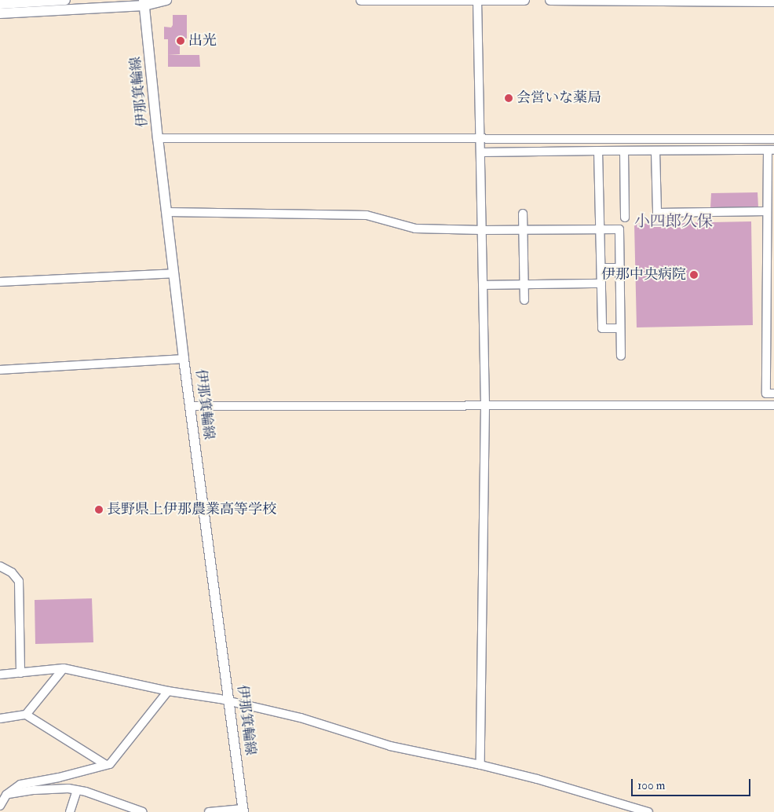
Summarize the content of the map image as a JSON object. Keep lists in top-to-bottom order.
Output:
{
  "streets": {
    "main road": ["伊那箕輪線"]
  },
  "districts": ["小四郎久保"],
  "places": [
    "出光",
    "会営いな薬局",
    "伊那中央病院",
    "長野県上伊那農業高等学校"
  ],
  "scale_bar": "100 m"
}
